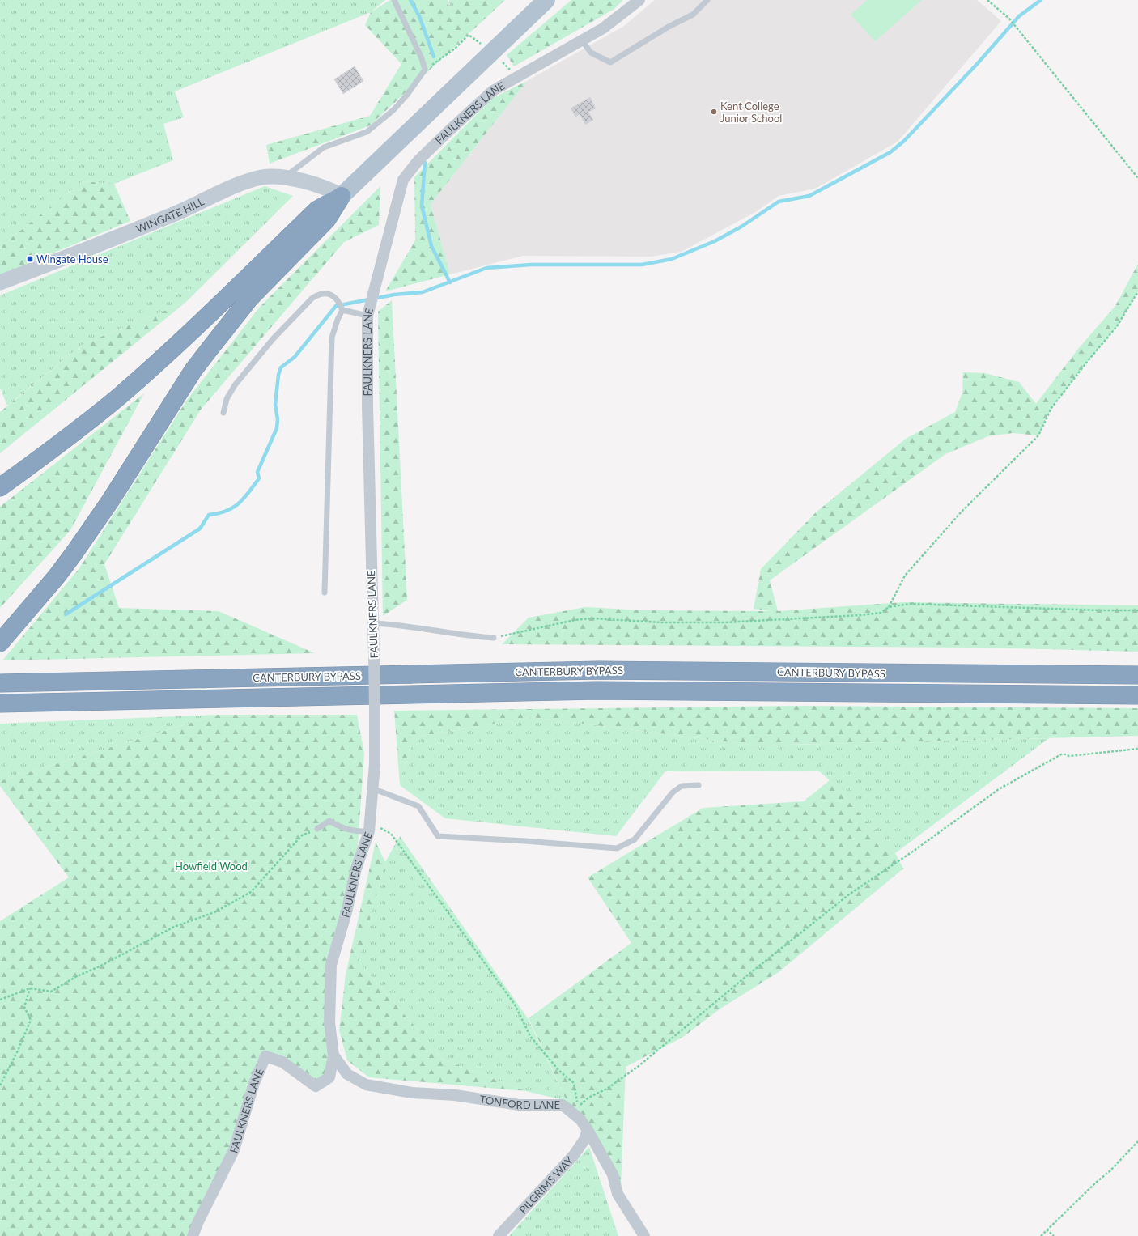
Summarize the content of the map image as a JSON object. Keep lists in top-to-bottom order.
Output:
{
  "streets": {
    "highway": ["CANTERBURY BYPASS"],
    "street": [
      "FAULKNERS LANE",
      "WINGATE HILL",
      "TONFORD LANE",
      "PILGRIMS WAY"
    ]
  },
  "crossings": [
    ["FAULKNERS LANE", "TONFORD LANE"],
    ["TONFORD LANE", "PILGRIMS WAY"]
  ],
  "parks": ["Howfield Wood"],
  "places": {
    "other": ["Kent College Junior School"],
    "transit": ["Wingate House"]
  }
}
